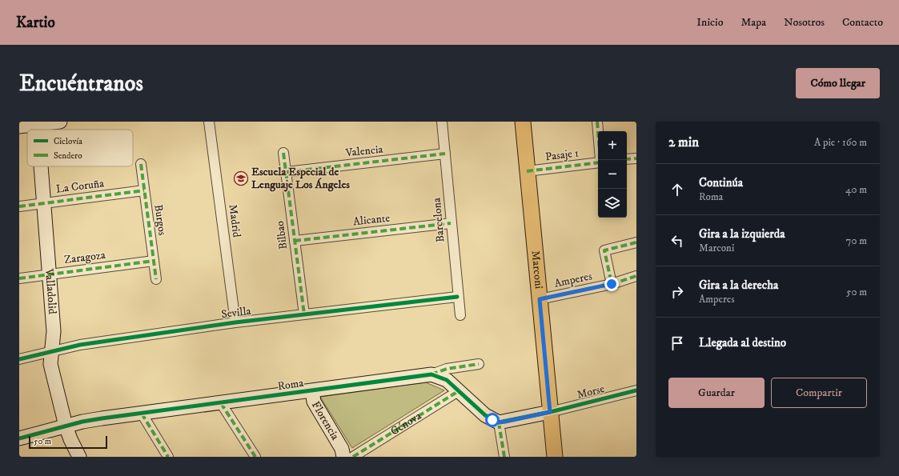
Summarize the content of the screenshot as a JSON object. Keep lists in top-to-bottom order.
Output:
{
  "streets": {
    "main road": ["Marconi"],
    "street": [
      "Valencia",
      "Pasaje 1",
      "La Coruña",
      "Burgos",
      "Alicante",
      "Barcelona",
      "Madrid",
      "Bilbao",
      "Zaragoza",
      "Amperes",
      "Valladolid",
      "Sevilla",
      "Roma",
      "Morse",
      "Florencia",
      "Génova"
    ]
  },
  "crossings": [
    ["Valencia", "Barcelona"],
    ["Valencia", "Bilbao"],
    ["Pasaje 1", "Marconi"],
    ["La Coruña", "Burgos"],
    ["La Coruña", "Valladolid"],
    ["Burgos", "Zaragoza"],
    ["Alicante", "Barcelona"],
    ["Alicante", "Bilbao"],
    ["Barcelona", "Sevilla"],
    ["Madrid", "Sevilla"],
    ["Bilbao", "Sevilla"],
    ["Zaragoza", "Valladolid"],
    ["Marconi", "Amperes"],
    ["Marconi", "Morse"],
    ["Valladolid", "Sevilla"],
    ["Valladolid", "Roma"],
    ["Roma", "Florencia"],
    ["Roma", "Génova"]
  ],
  "places": {
    "school or university": ["Escuela Especial de Lenguaje Los Ángeles"]
  },
  "legend": ["Ciclovía", "Sendero"],
  "scale_bar": "50 m",
  "page": {
    "header": "Kartio",
    "nav": [
      "Inicio",
      "Mapa",
      "Nosotros",
      "Contacto"
    ],
    "buttons": [
      "Cómo llegar",
      ["Guardar", "Compartir"]
    ],
    "title": "Encuéntranos",
    "heading": ["2 min", "A pie · 160 m"],
    "map_buttons": ["+", "−"],
    "list": [
      ["Continúa", "Roma", "40 m"],
      ["Gira a la izquierda", "Marconi", "70 m"],
      ["Gira a la derecha", "Amperes", "50 m"],
      "Llegada al destino"
    ],
    "scale": "50 m"
  }
}
